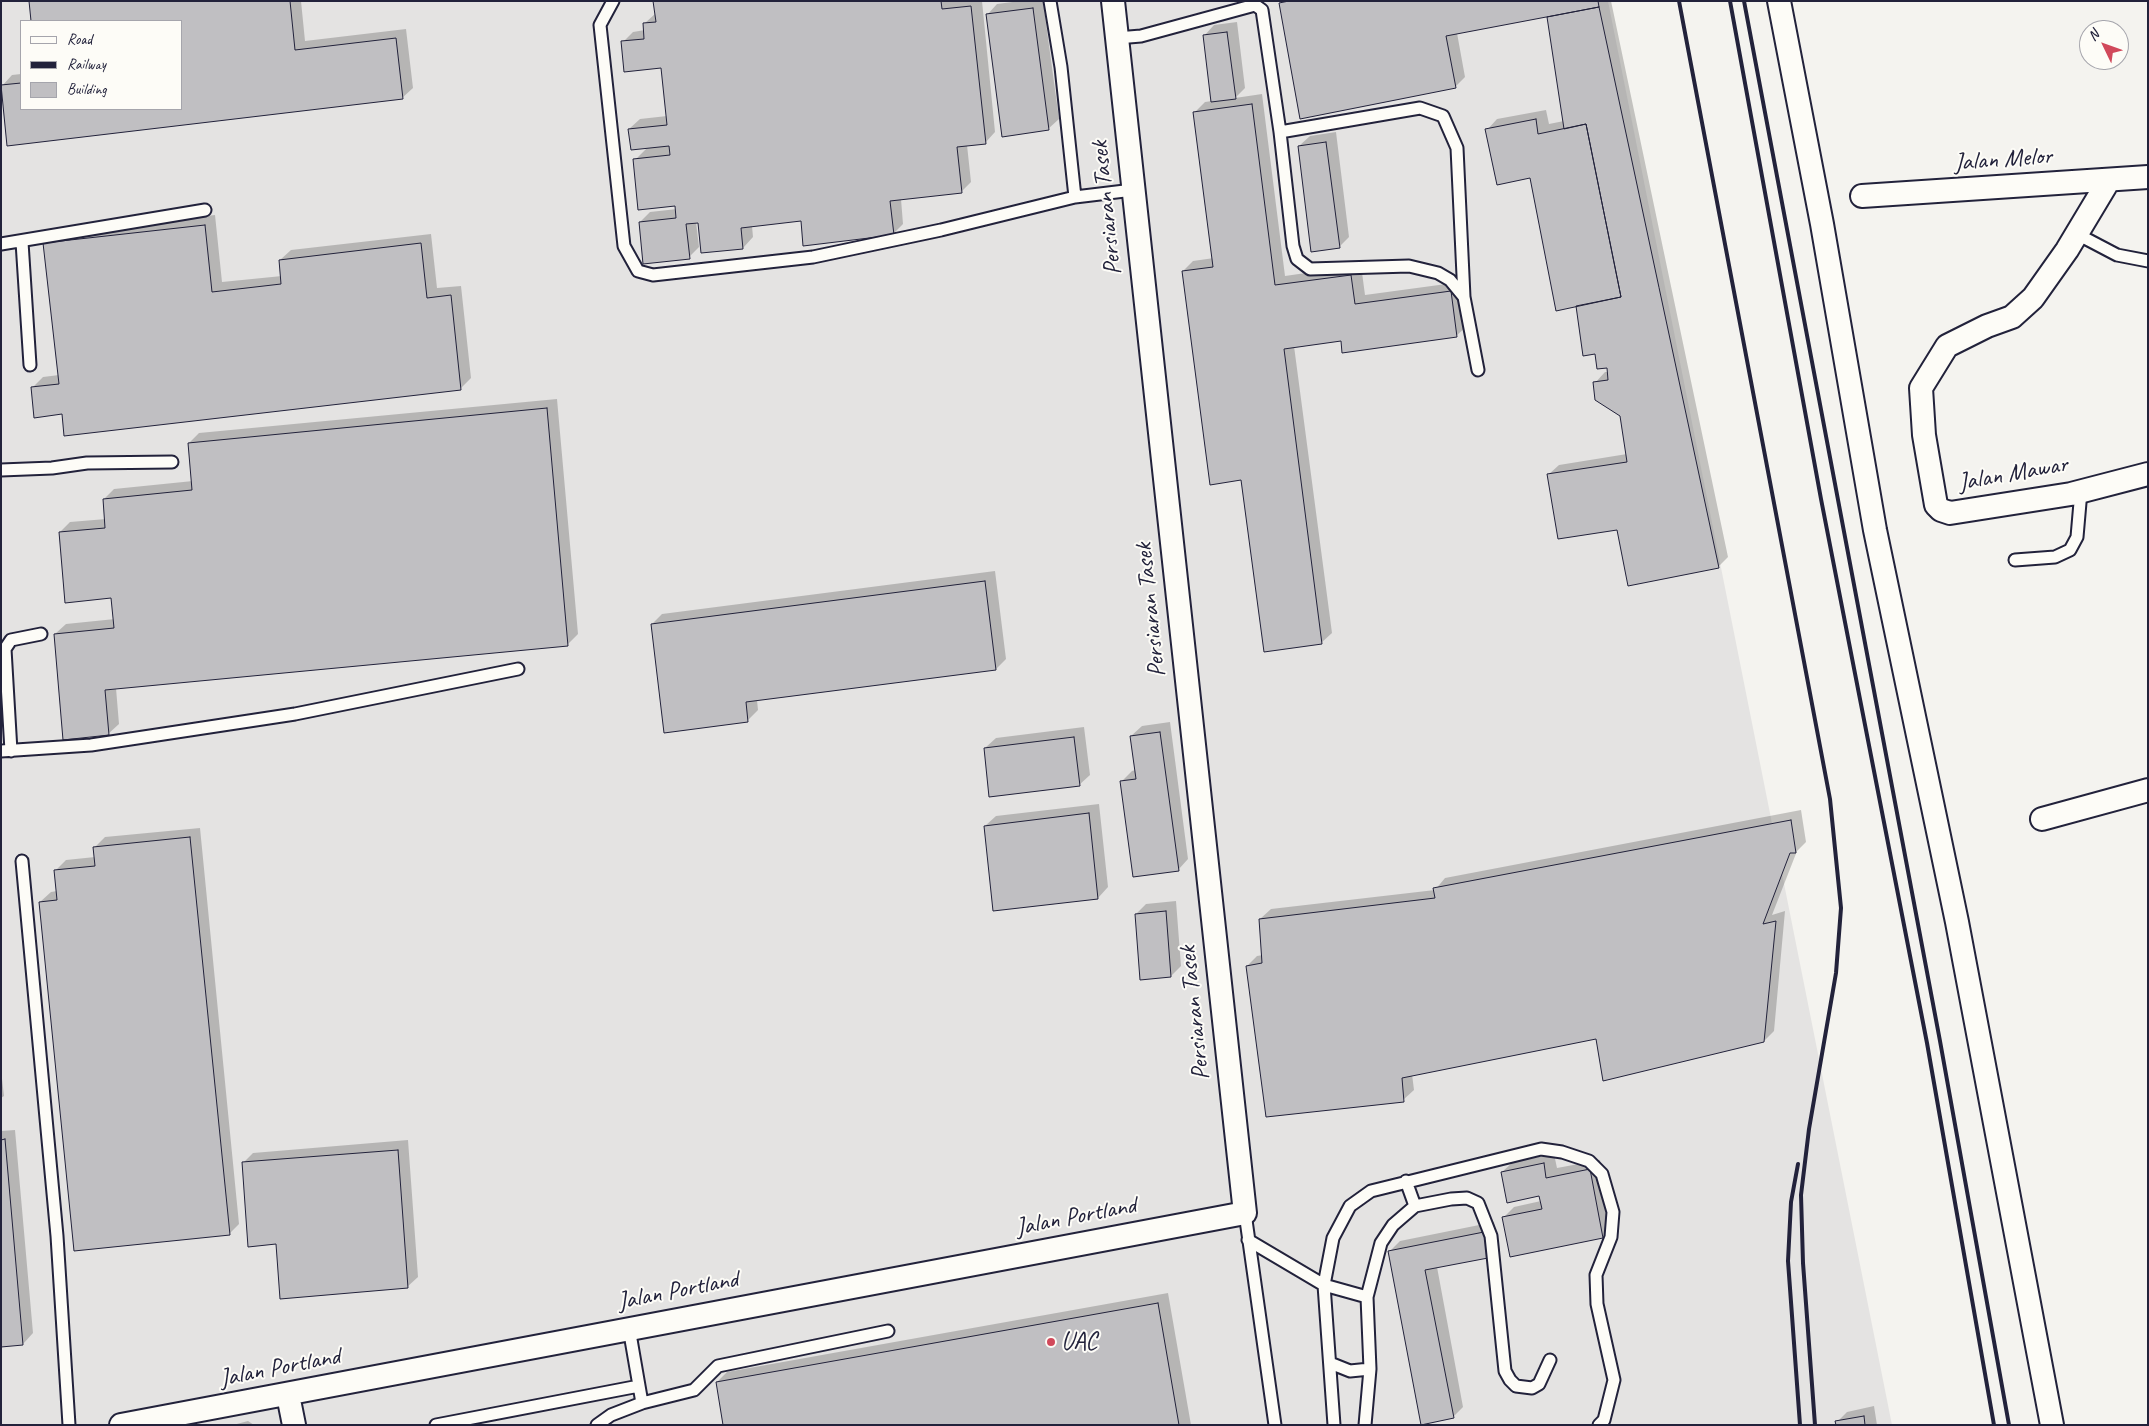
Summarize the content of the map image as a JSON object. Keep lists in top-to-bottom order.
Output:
{
  "streets": {
    "street": [
      "Jalan Melor",
      "Persiaran Tasek",
      "Jalan Mawar",
      "Jalan Portland"
    ]
  },
  "crossings": [
    ["Jalan Melor", "Jalan Mawar"],
    ["Persiaran Tasek", "Jalan Portland"]
  ],
  "places": ["UAC"],
  "legend": ["Road", "Railway", "Building"],
  "north": "top left"
}
